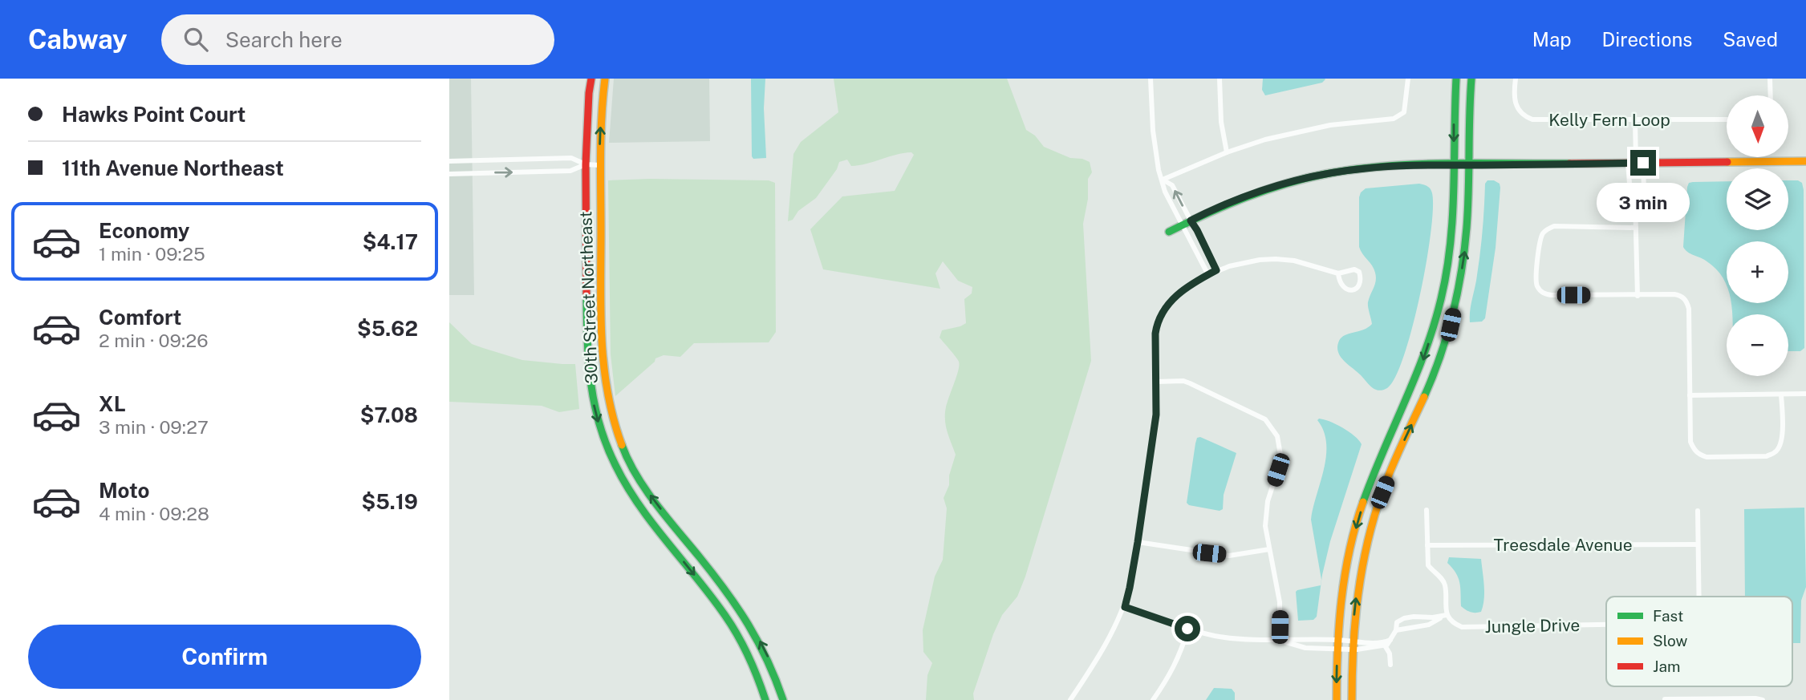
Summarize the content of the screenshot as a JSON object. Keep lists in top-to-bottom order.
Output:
{
  "streets": {
    "street": [
      "Kelly Fern Loop",
      "30th Street Northeast",
      "Treesdale Avenue",
      "Jungle Drive"
    ]
  },
  "legend": ["Fast", "Slow", "Jam"],
  "north": "bottom",
  "page": {
    "header": "Cabway",
    "search": "Search here",
    "nav": ["Map", "Directions", "Saved"],
    "banner": ["Hawks Point Court", "11th Avenue Northeast"],
    "map_buttons": ["+", "−"],
    "bubble": "3 min",
    "list": [
      {
        "name": "Economy",
        "note": "1 min · 09:25",
        "value": "$4.17"
      },
      {
        "name": "Comfort",
        "note": "2 min · 09:26",
        "value": "$5.62"
      },
      {
        "name": "XL",
        "note": "3 min · 09:27",
        "value": "$7.08"
      },
      {
        "name": "Moto",
        "note": "4 min · 09:28",
        "value": "$5.19"
      }
    ],
    "buttons": "Confirm"
  }
}
